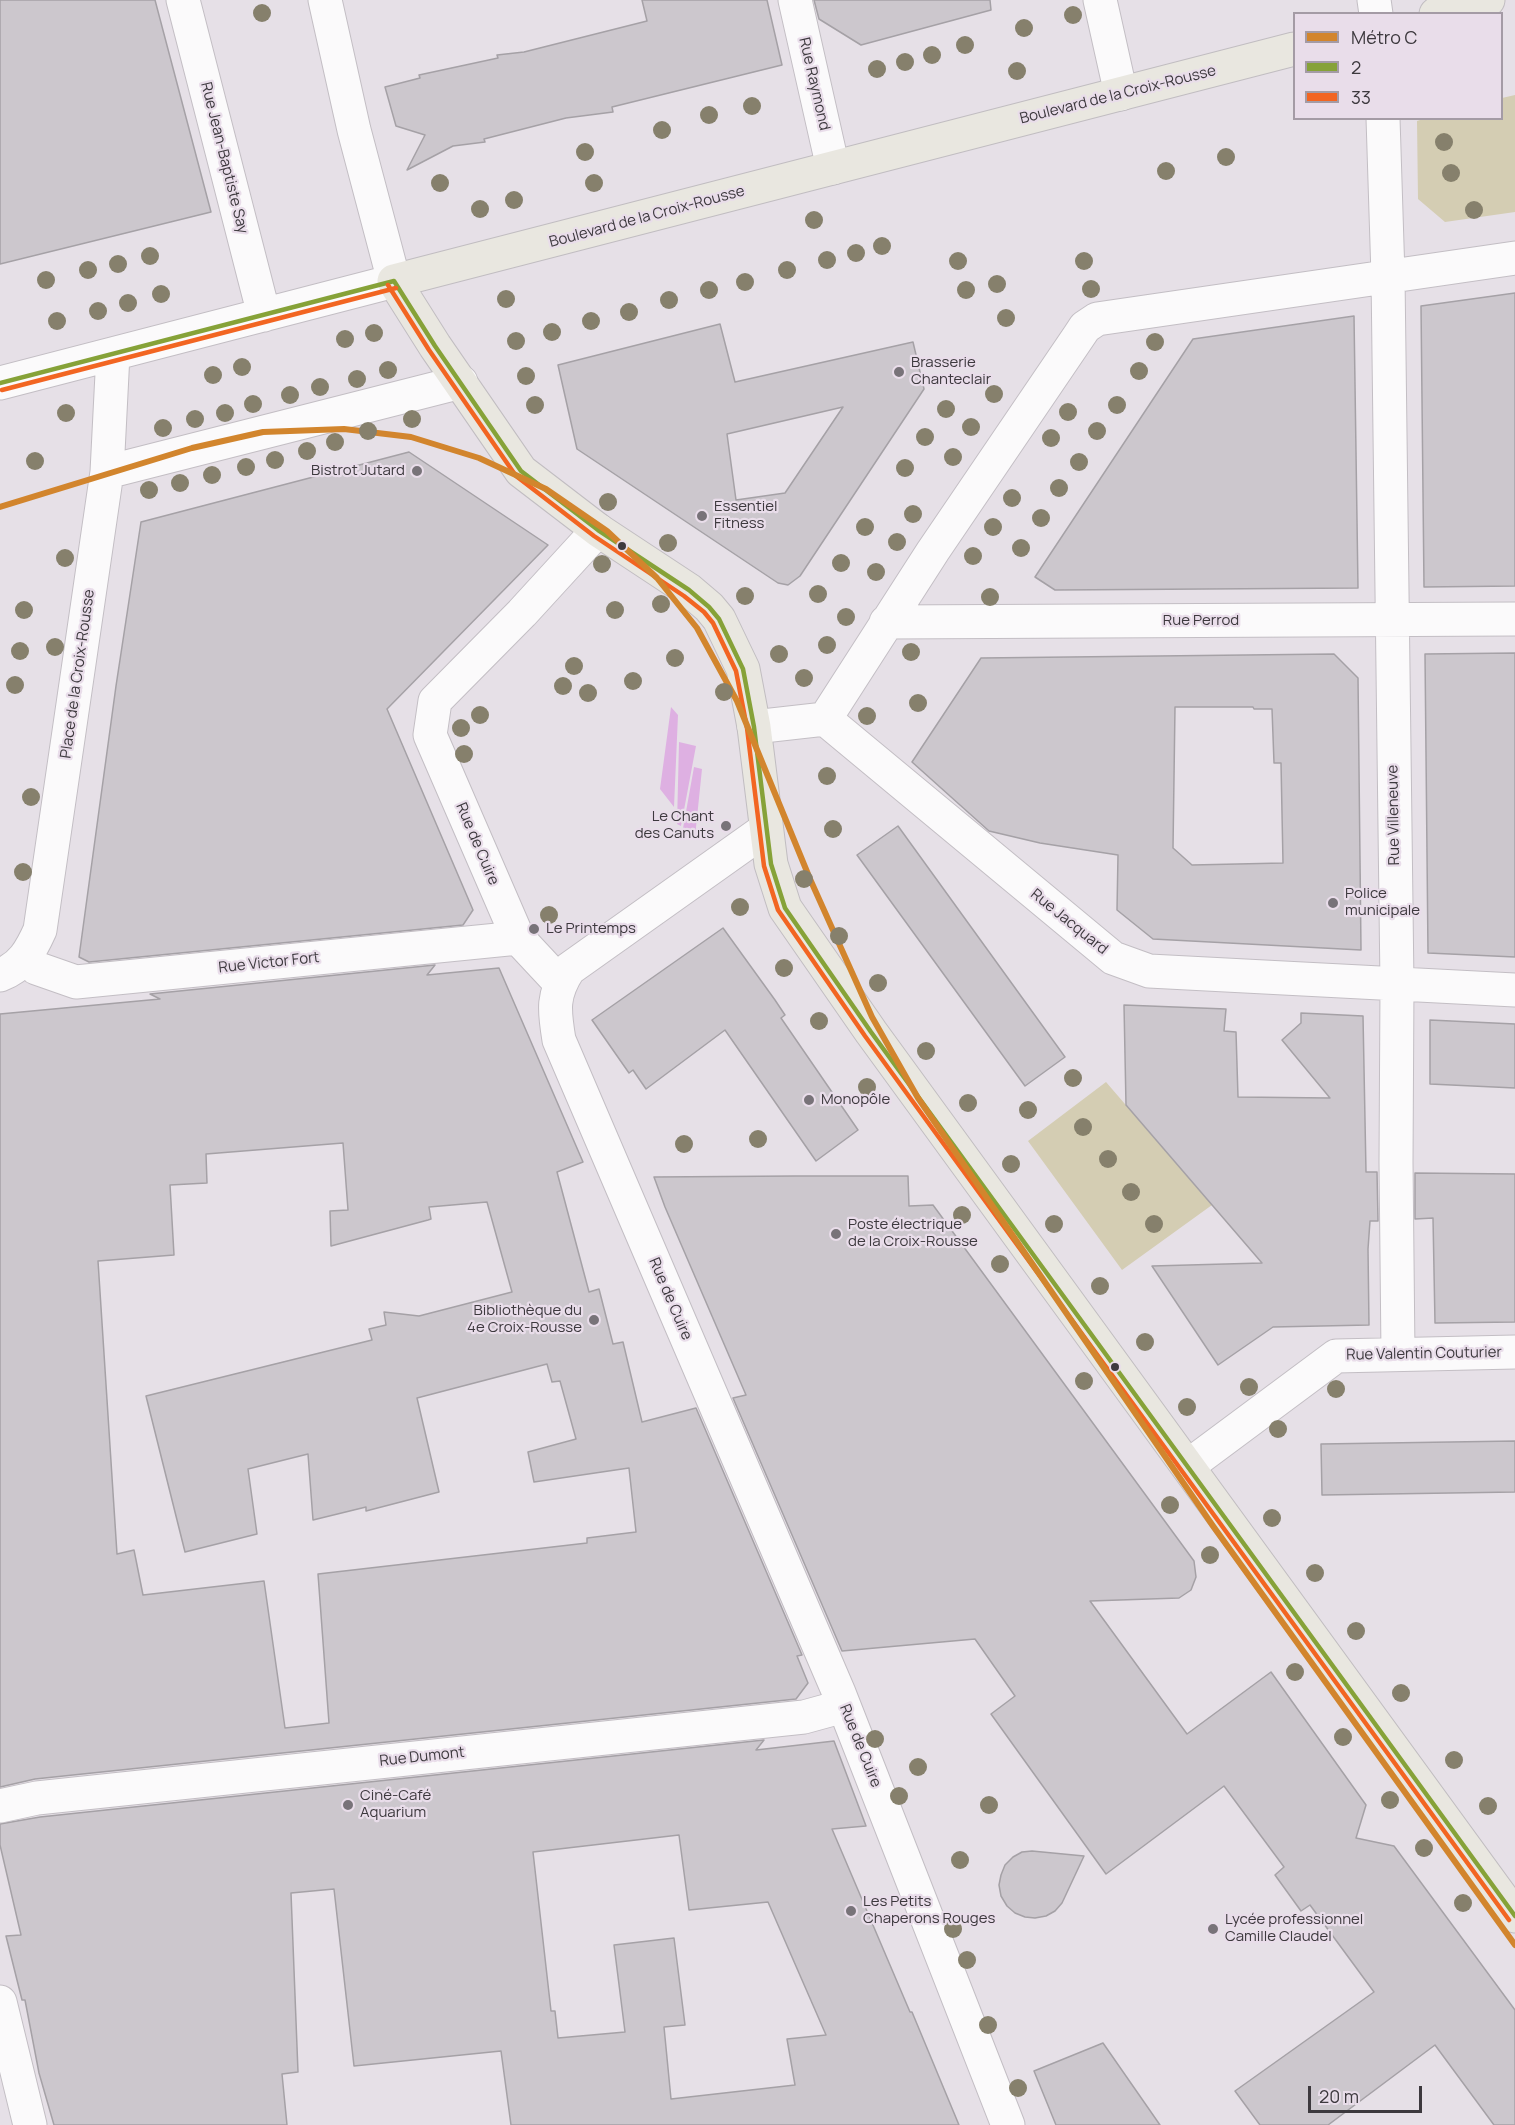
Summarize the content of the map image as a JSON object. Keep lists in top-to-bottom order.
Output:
{
  "streets": {
    "main road": ["Boulevard de la Croix-Rousse"],
    "street": [
      "Rue Raymond",
      "Rue Jean-Baptiste Say",
      "Rue Perrod",
      "Place de la Croix-Rousse",
      "Rue Villeneuve",
      "Rue de Cuire",
      "Rue Jacquard",
      "Rue Victor Fort",
      "Rue Valentin Couturier",
      "Rue Dumont"
    ]
  },
  "crossings": [
    ["Rue Raymond", "Boulevard de la Croix-Rousse"],
    ["Boulevard de la Croix-Rousse", "Rue Jean-Baptiste Say"],
    ["Boulevard de la Croix-Rousse", "Place de la Croix-Rousse"],
    ["Rue Perrod", "Rue Villeneuve"],
    ["Place de la Croix-Rousse", "Rue Victor Fort"],
    ["Rue Villeneuve", "Rue Jacquard"],
    ["Rue Villeneuve", "Rue Valentin Couturier"],
    ["Rue de Cuire", "Rue Victor Fort"],
    ["Rue de Cuire", "Rue Dumont"]
  ],
  "places": [
    "Brasserie Chanteclair",
    "Bistrot Jutard",
    "Essentiel Fitness",
    "Le Chant des Canuts",
    "Police municipale",
    "Le Printemps",
    "Monopôle",
    "Poste électrique de la Croix-Rousse",
    "Bibliothèque du 4e Croix-Rousse",
    "Ciné-Café Aquarium",
    "Les Petits Chaperons Rouges",
    "Lycée professionnel Camille Claudel"
  ],
  "lines": ["transit line 2", "transit line 33", "metro line C"],
  "legend": ["Métro C", "2", "33"],
  "scale_bar": "20 m"
}
